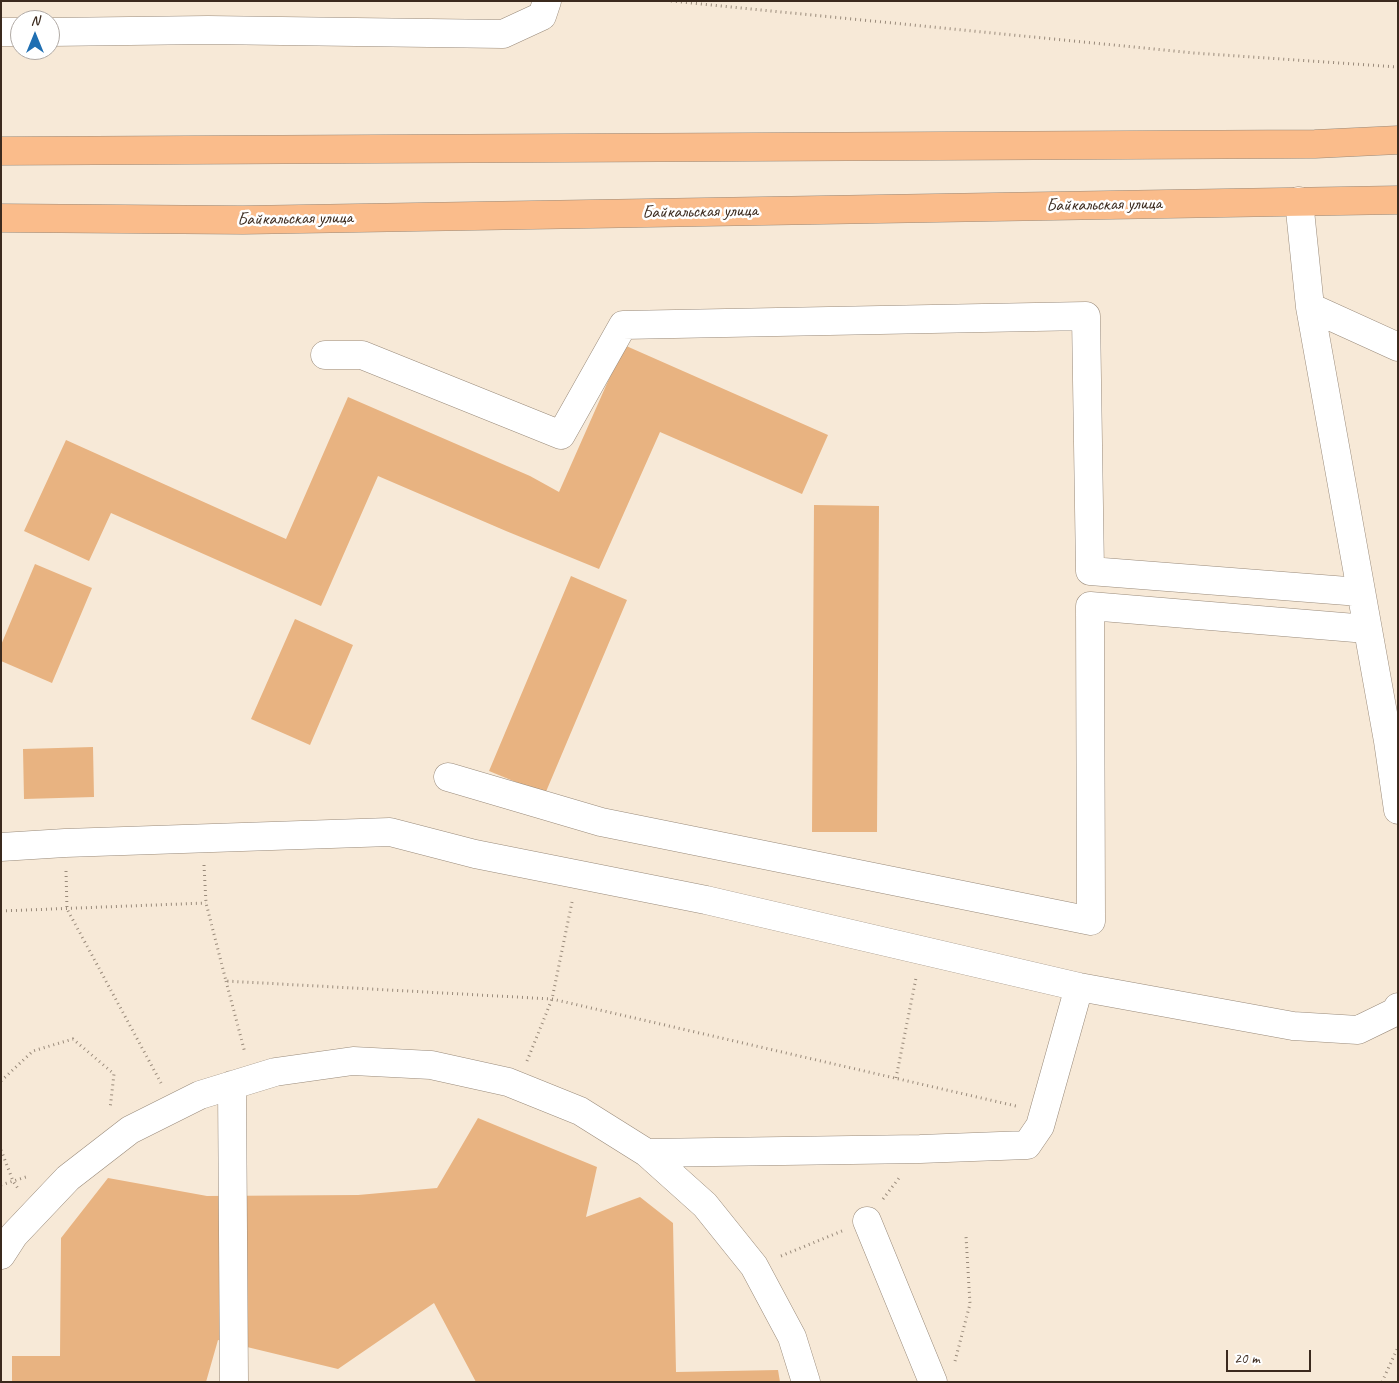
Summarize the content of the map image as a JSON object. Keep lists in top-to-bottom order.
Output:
{
  "streets": {
    "main road": ["Байкальская улица"]
  },
  "scale_bar": "20 m",
  "north": "top"
}
